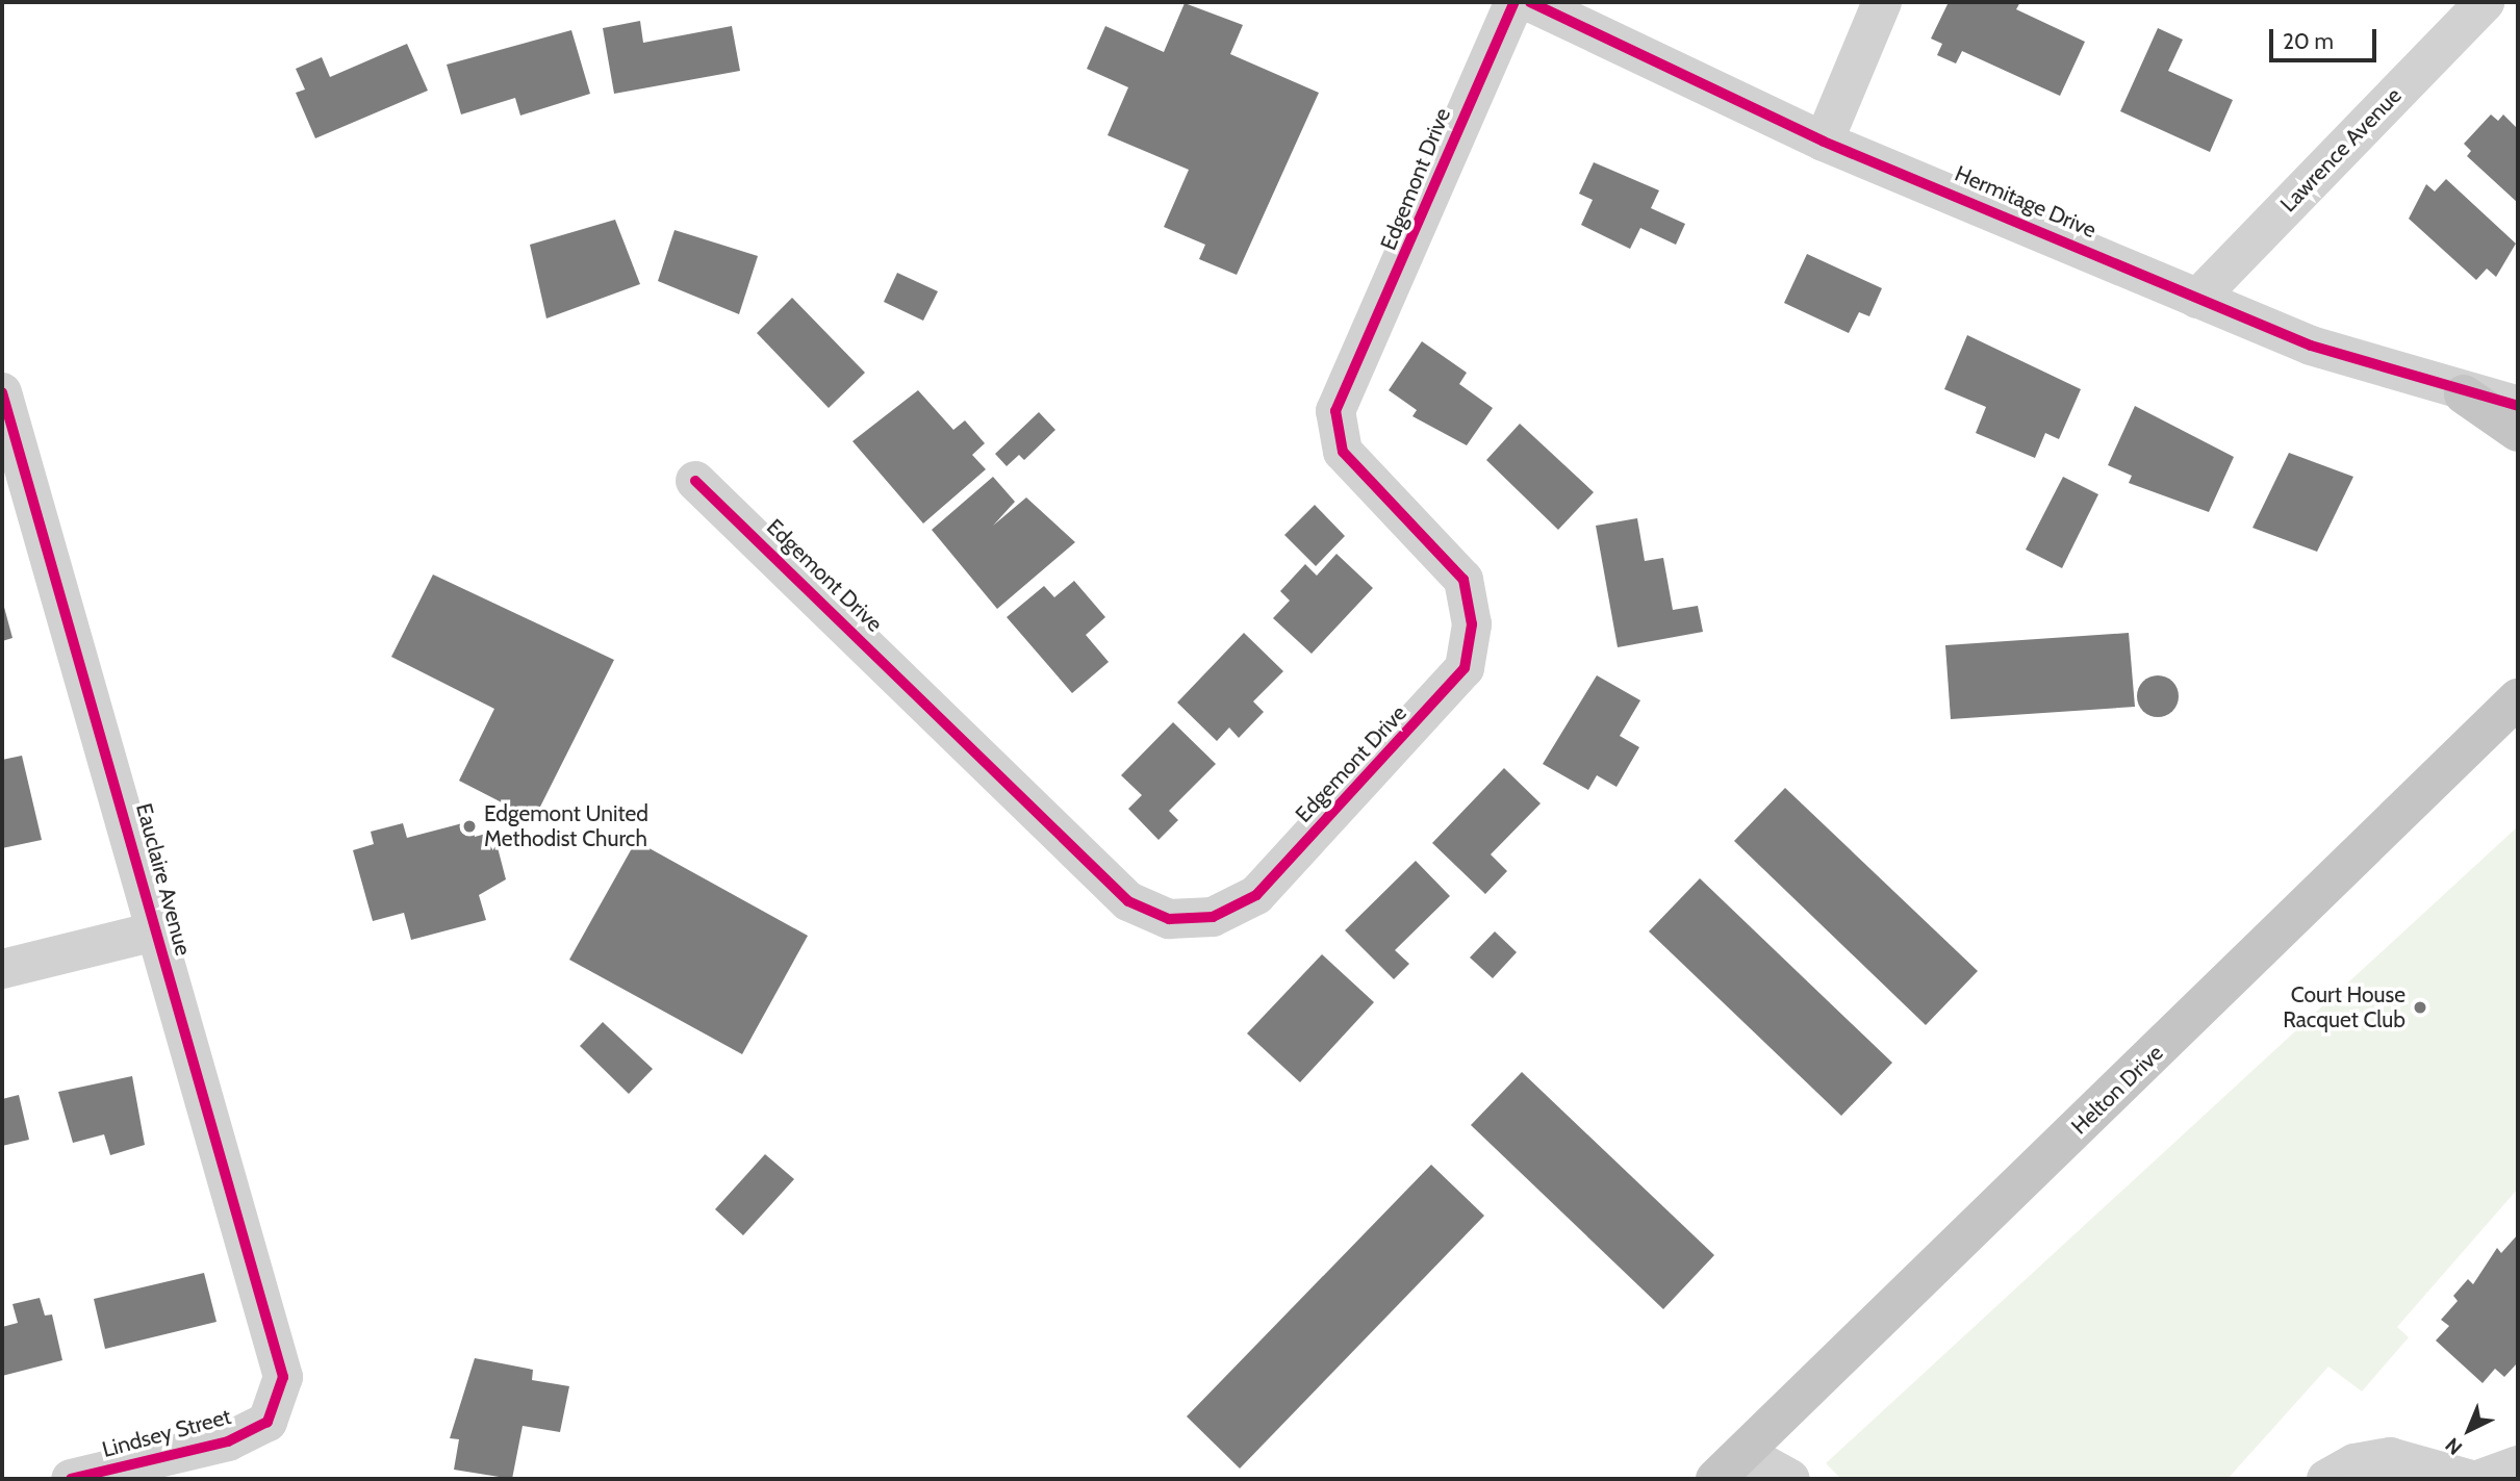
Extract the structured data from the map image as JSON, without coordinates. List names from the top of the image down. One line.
{"streets":{"main road":["Helton Drive"],"street":["Lawrence Avenue","Edgemont Drive","Hermitage Drive","Eauclaire Avenue","Lindsey Street"]},"crossings":[["Lawrence Avenue","Hermitage Drive"],["Eauclaire Avenue","Lindsey Street"]],"places":["Edgemont United Methodist Church","Court House Racquet Club"],"scale_bar":"20 m","north":"bottom left"}
